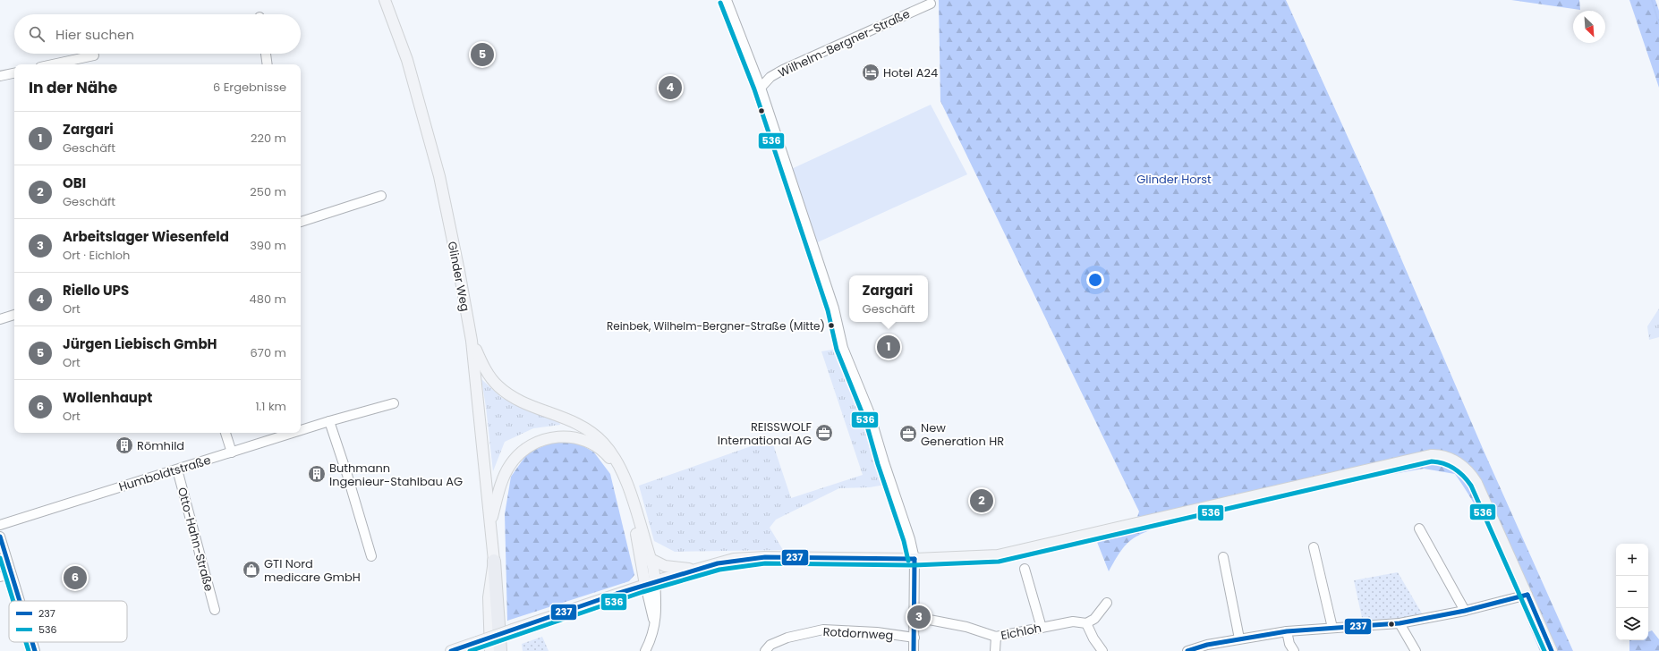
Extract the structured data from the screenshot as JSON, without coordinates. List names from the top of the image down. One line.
{"streets":{"main road":["Glinder Weg"],"street":["Wilhelm-Bergner-Straße","Humboldtstraße","Otto-Hahn-Straße","Eichloh","Rotdornweg"]},"crossings":[["Humboldtstraße","Otto-Hahn-Straße"]],"parks":["Glinder Horst"],"places":{"hotel":["Hotel A24"],"other":["Reinbek, Wilhelm-Bergner-Straße (Mitte)"],"office":["REISSWOLF International AG","New Generation HR"],"building":["Römhild","Buthmann Ingenieur-Stahlbau AG"],"shop":["GTI Nord medicare GmbH"]},"lines":["transit line 536","transit line 237"],"legend":["237","536"],"north":"bottom right","page":{"search":"Hier suchen","pins":["5","4","1","2","6","3"],"heading":["In der Nähe","6 Ergebnisse"],"list":[{"mark":"1","name":"Zargari","note":"Geschäft","value":"220 m"},{"mark":"2","name":"OBI","note":"Geschäft","value":"250 m"},{"mark":"3","name":"Arbeitslager Wiesenfeld","note":"Ort · Eichloh","value":"390 m"},{"mark":"4","name":"Riello UPS","note":"Ort","value":"480 m"},{"mark":"5","name":"Jürgen Liebisch GmbH","note":"Ort","value":"670 m"},{"mark":"6","name":"Wollenhaupt","note":"Ort","value":"1.1 km"}],"popup":["Zargari","Geschäft"],"map_buttons":["+","−"]}}
